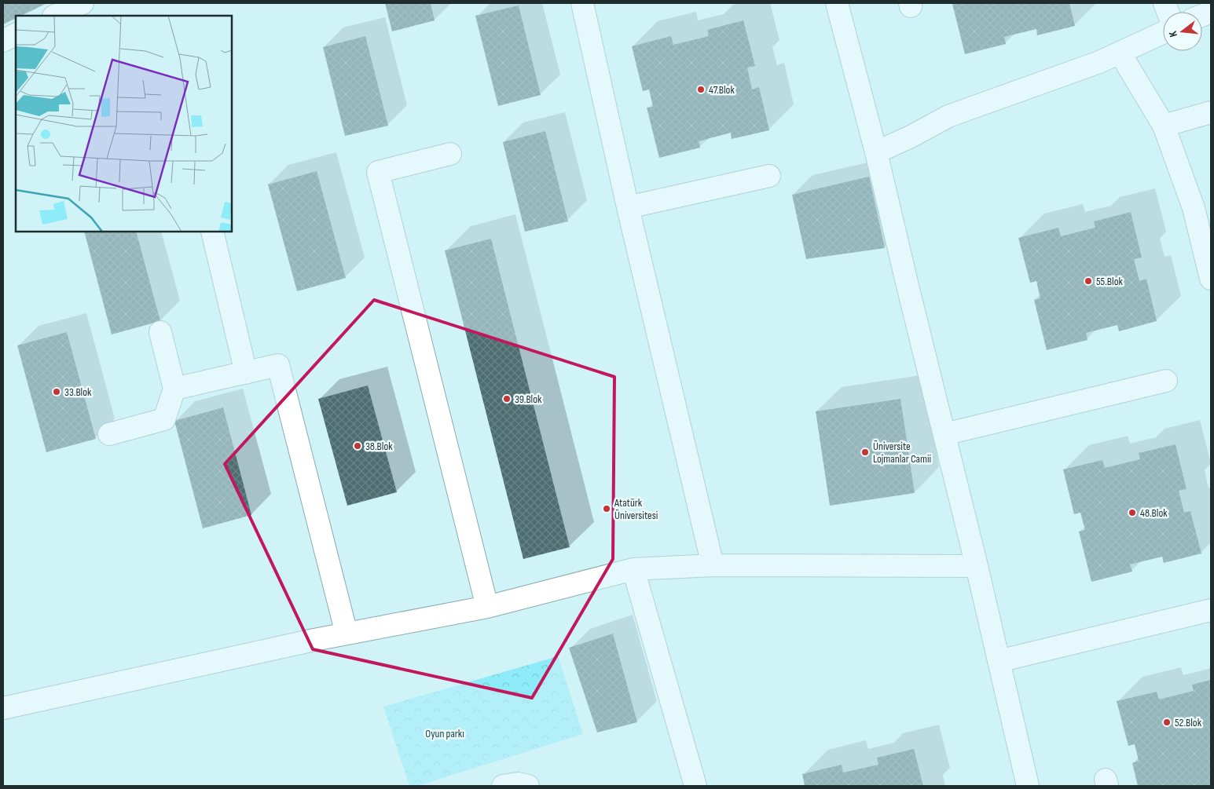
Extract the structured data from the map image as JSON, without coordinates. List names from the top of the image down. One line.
{"parks":["Oyun parkı"],"places":["47.Blok","55.Blok","33.Blok","39.Blok","38.Blok","Üniversite Lojmanlar Camii","Atatürk Üniversitesi","48.Blok","52.Blok"],"north":"left"}
